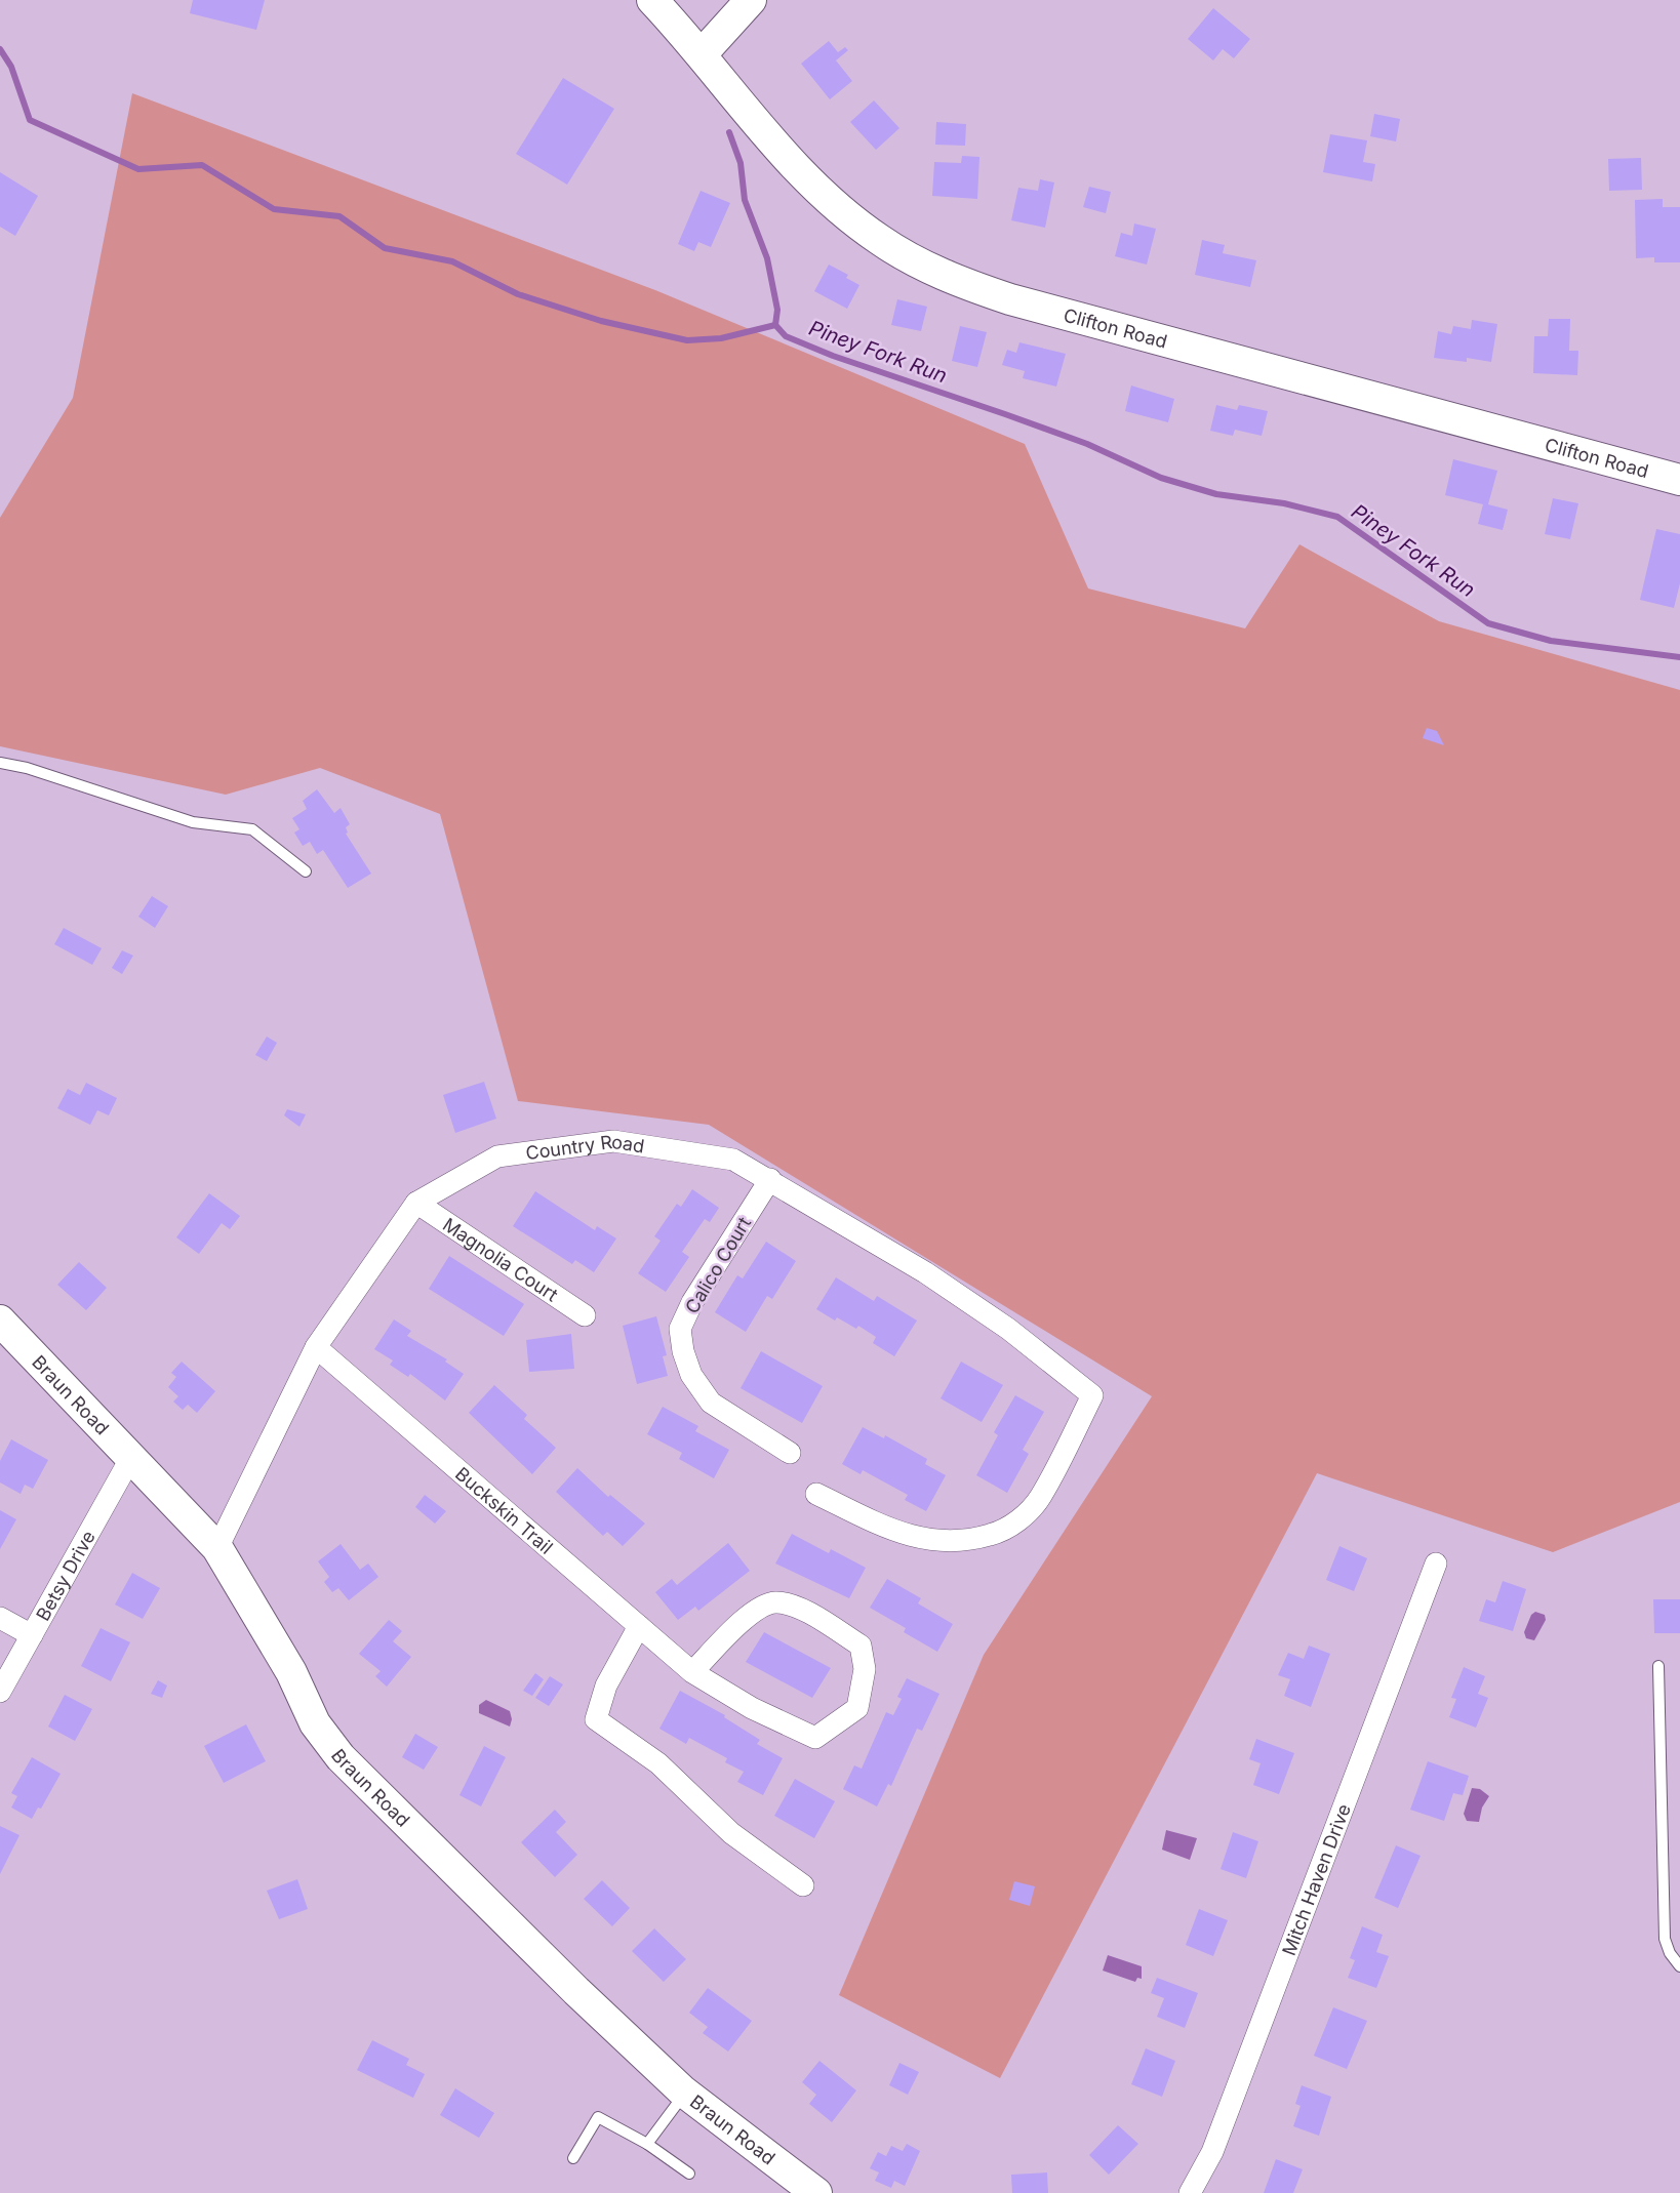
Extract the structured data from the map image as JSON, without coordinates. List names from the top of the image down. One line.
{"streets":{"street":["Clifton Road","Country Road","Magnolia Court","Calico Court","Braun Road","Buckskin Trail","Betsy Drive","Mitch Haven Drive"]},"crossings":[["Country Road","Magnolia Court"],["Country Road","Calico Court"],["Country Road","Braun Road"],["Country Road","Buckskin Trail"],["Braun Road","Betsy Drive"]],"water":["Piney Fork Run"]}
